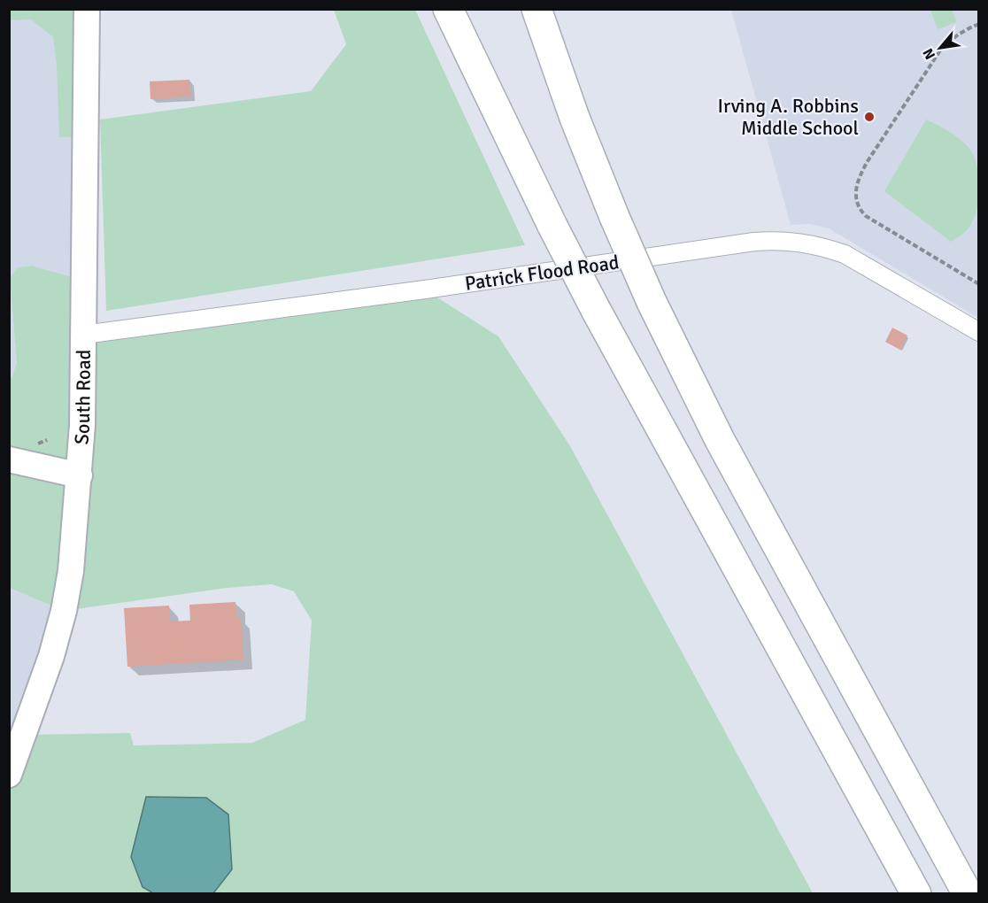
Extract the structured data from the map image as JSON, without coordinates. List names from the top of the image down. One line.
{"streets":{"main road":["South Road"],"street":["Patrick Flood Road"]},"crossings":[["Patrick Flood Road","South Road"]],"places":["Irving A. Robbins Middle School"],"north":"bottom left"}
